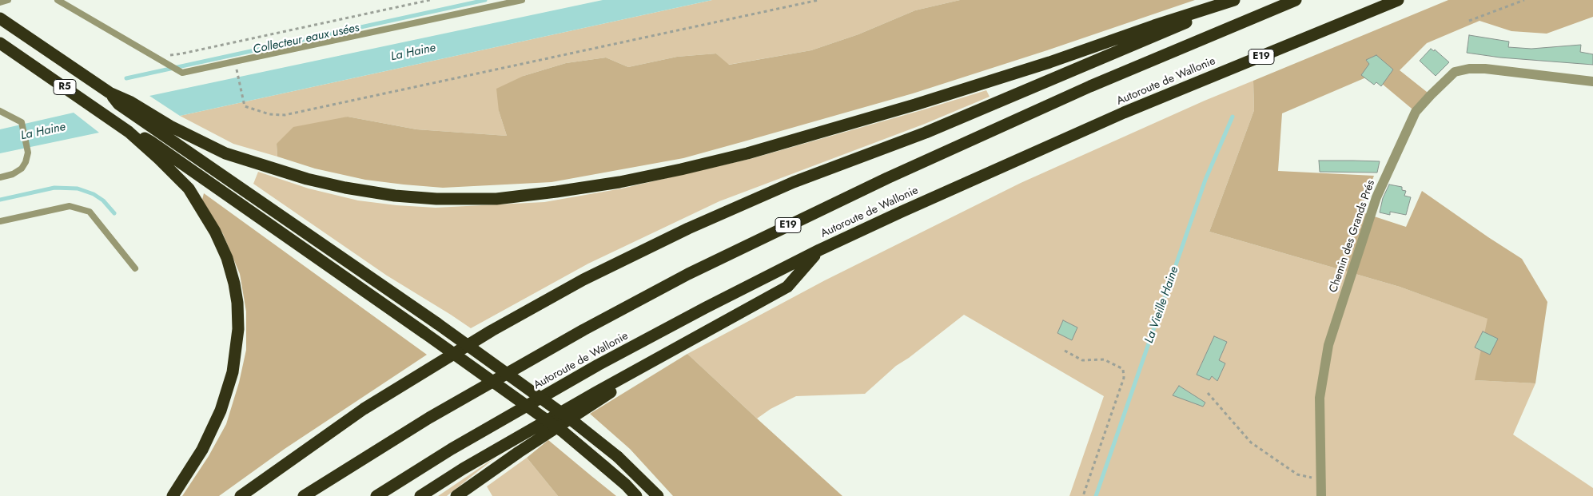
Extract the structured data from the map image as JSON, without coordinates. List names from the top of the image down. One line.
{"streets":{"highway":["E19","Autoroute de Wallonie","R5"],"street":["Chemin des Grands Prés"]},"water":["Collecteur eaux usées","La Haine","La Vieille Haine"]}
